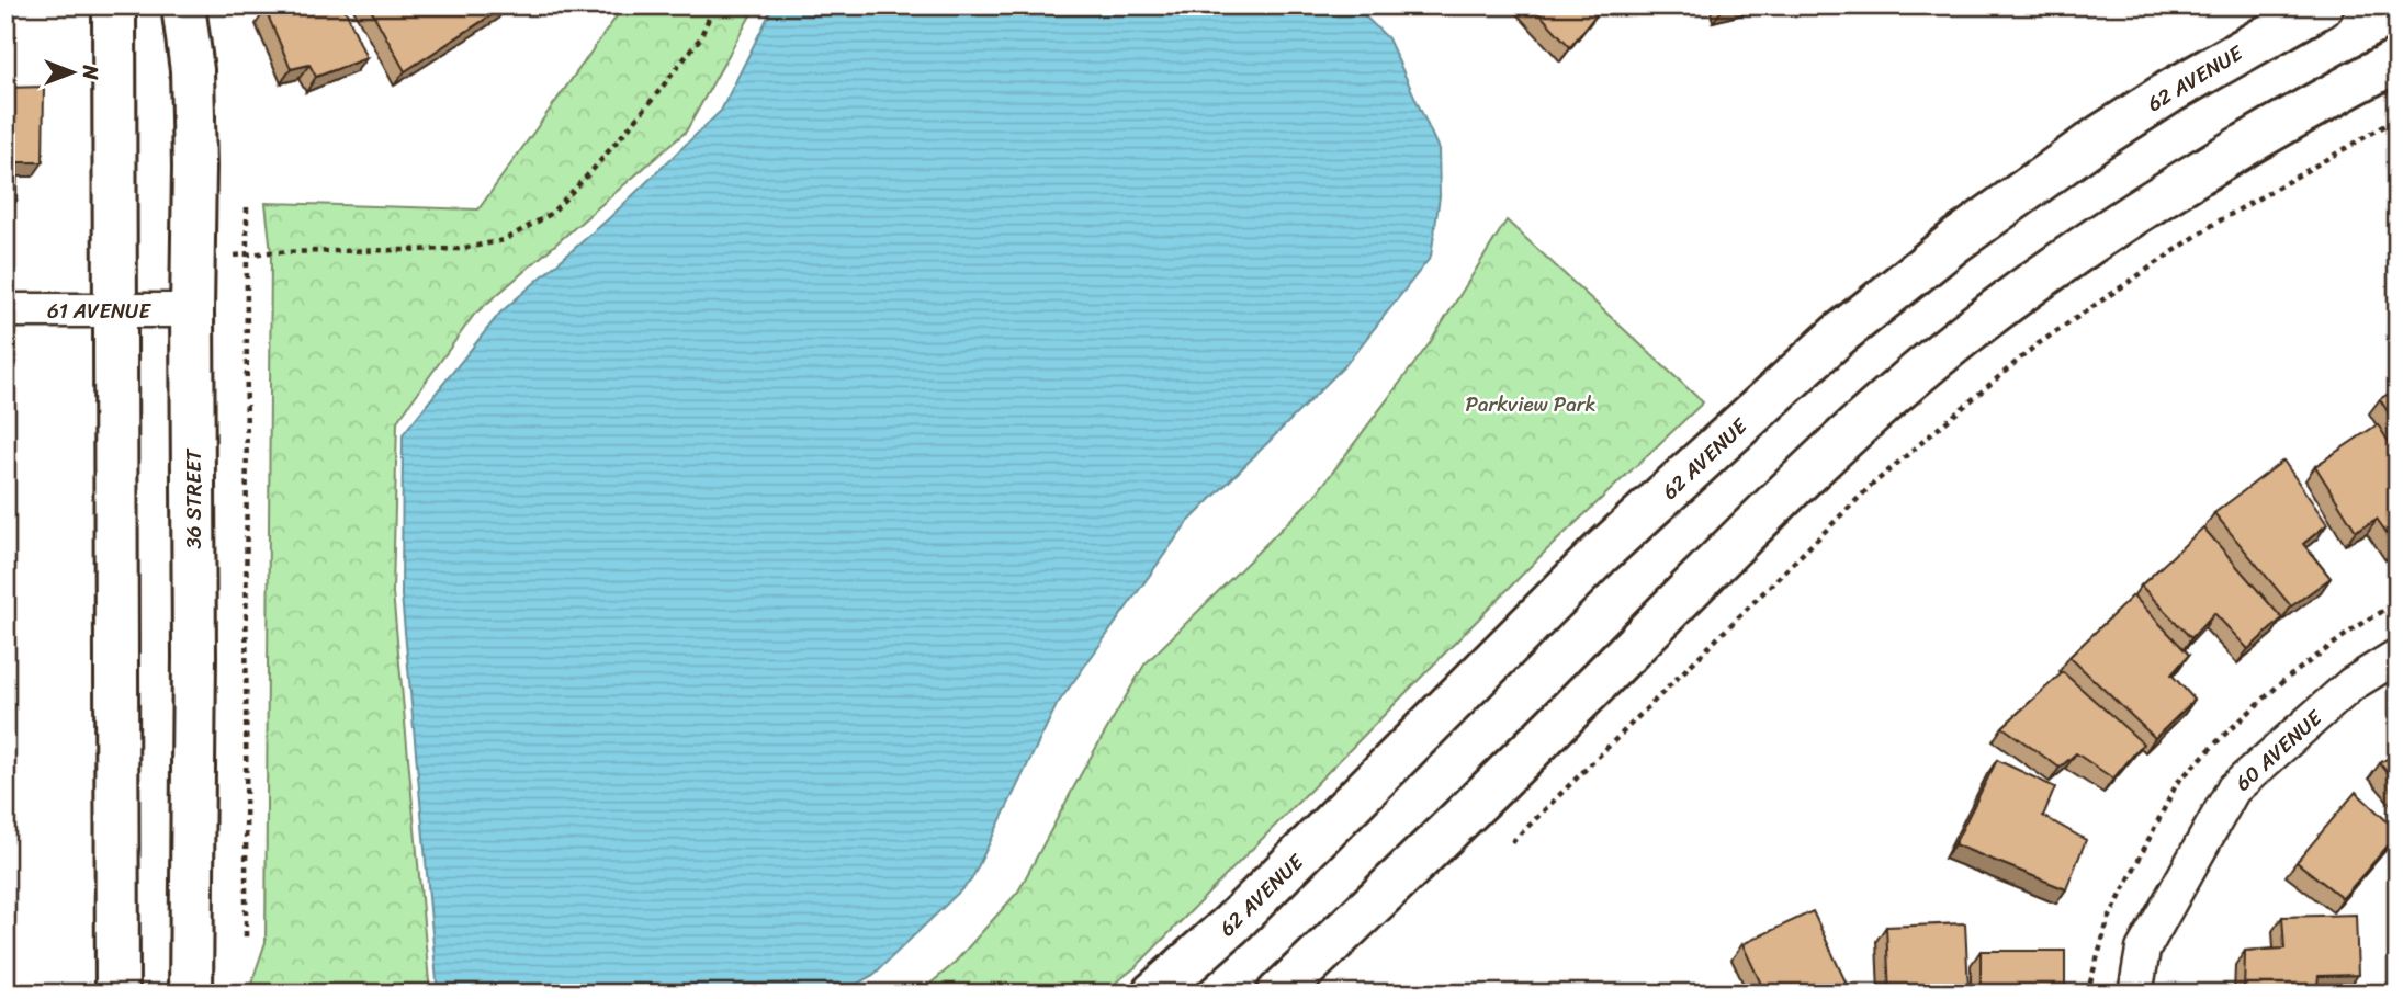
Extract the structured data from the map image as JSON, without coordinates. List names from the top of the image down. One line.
{"streets":{"main road":["62 AVENUE","36 STREET"],"street":["61 AVENUE","60 AVENUE"]},"crossings":[["61 AVENUE","36 STREET"]],"parks":["Parkview Park"],"north":"right"}
